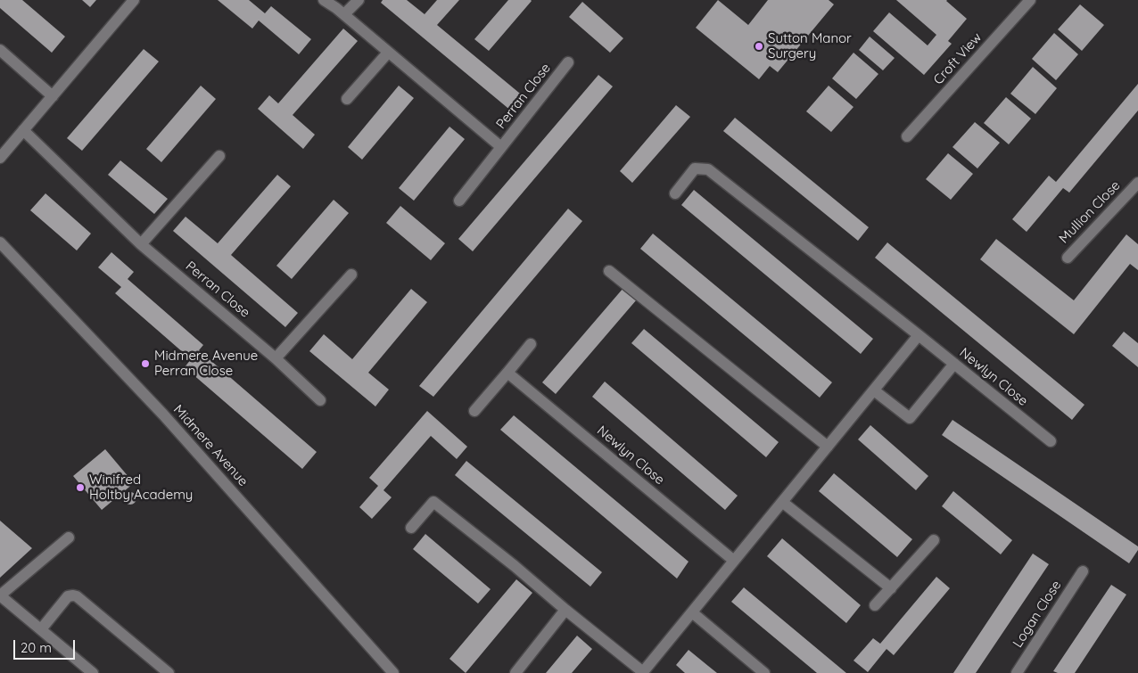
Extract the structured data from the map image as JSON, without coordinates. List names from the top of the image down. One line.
{"streets":{"street":["Croft View","Perran Close","Mullion Close","Newlyn Close","Midmere Avenue","Logan Close"]},"places":["Sutton Manor Surgery","Midmere Avenue Perran Close","Winifred Holtby Academy"],"scale_bar":"20 m"}
